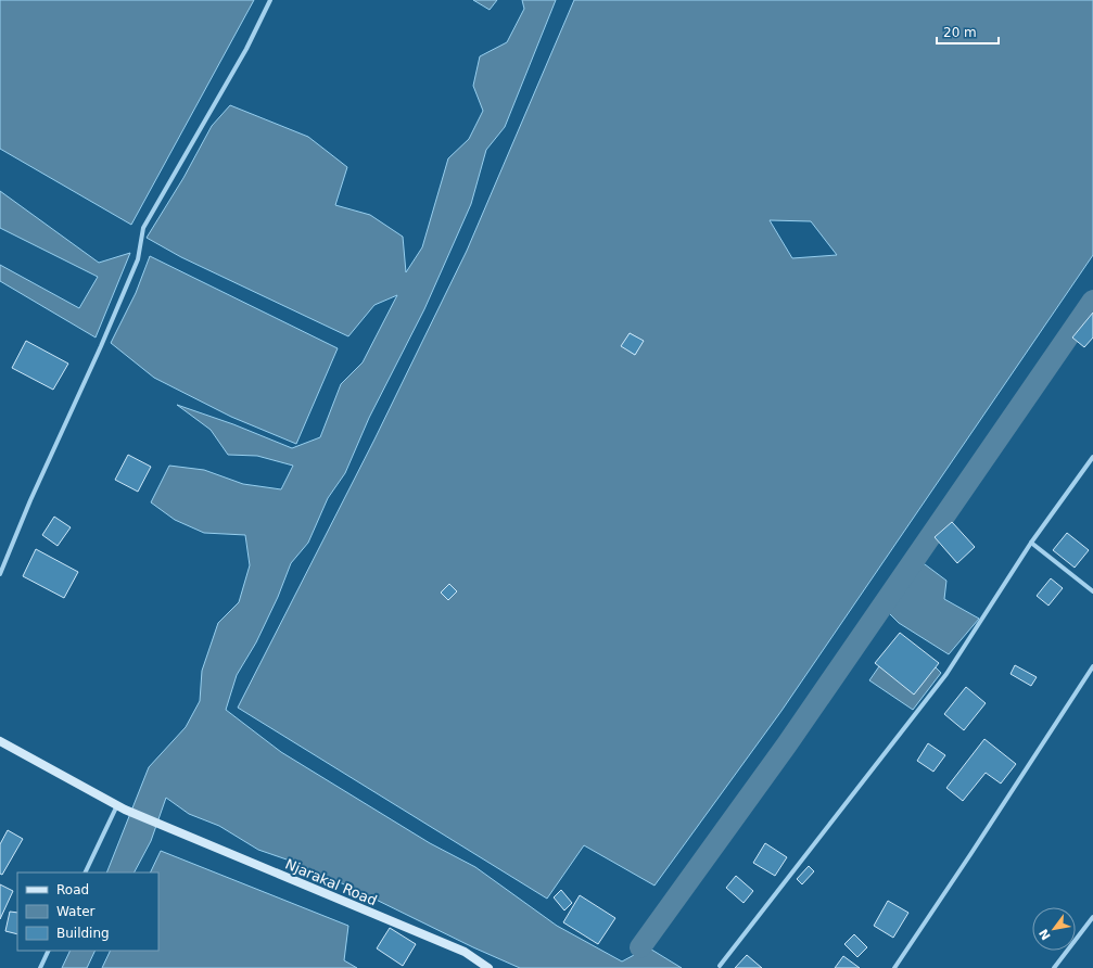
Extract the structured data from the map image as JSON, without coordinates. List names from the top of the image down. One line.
{"streets":{"main road":["Njarakal Road"]},"legend":["Road","Water","Building"],"scale_bar":"20 m","north":"bottom left"}
